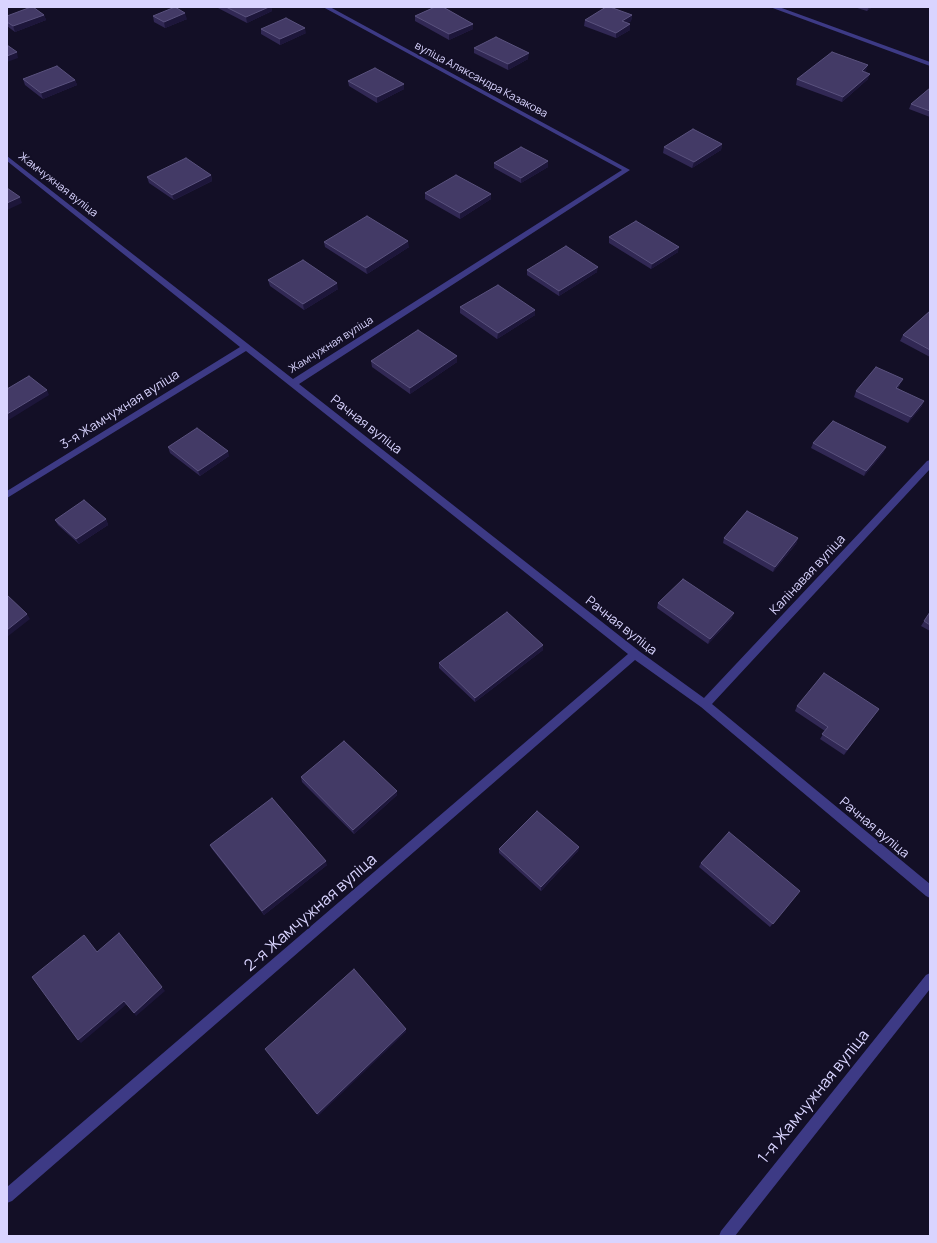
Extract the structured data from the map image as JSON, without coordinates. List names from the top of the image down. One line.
{"streets":{"street":["вуліца Аляксандра Казакова","Жамчужная вуліца","3-я Жамчужная вуліца","Рачная вуліца","Калінавая вуліца","2-я Жамчужная вуліца","1-я Жамчужная вуліца"]},"crossings":[["вуліца Аляксандра Казакова","Жамчужная вуліца"],["Жамчужная вуліца","3-я Жамчужная вуліца"],["Жамчужная вуліца","Рачная вуліца"],["Рачная вуліца","Калінавая вуліца"],["Рачная вуліца","2-я Жамчужная вуліца"]]}
